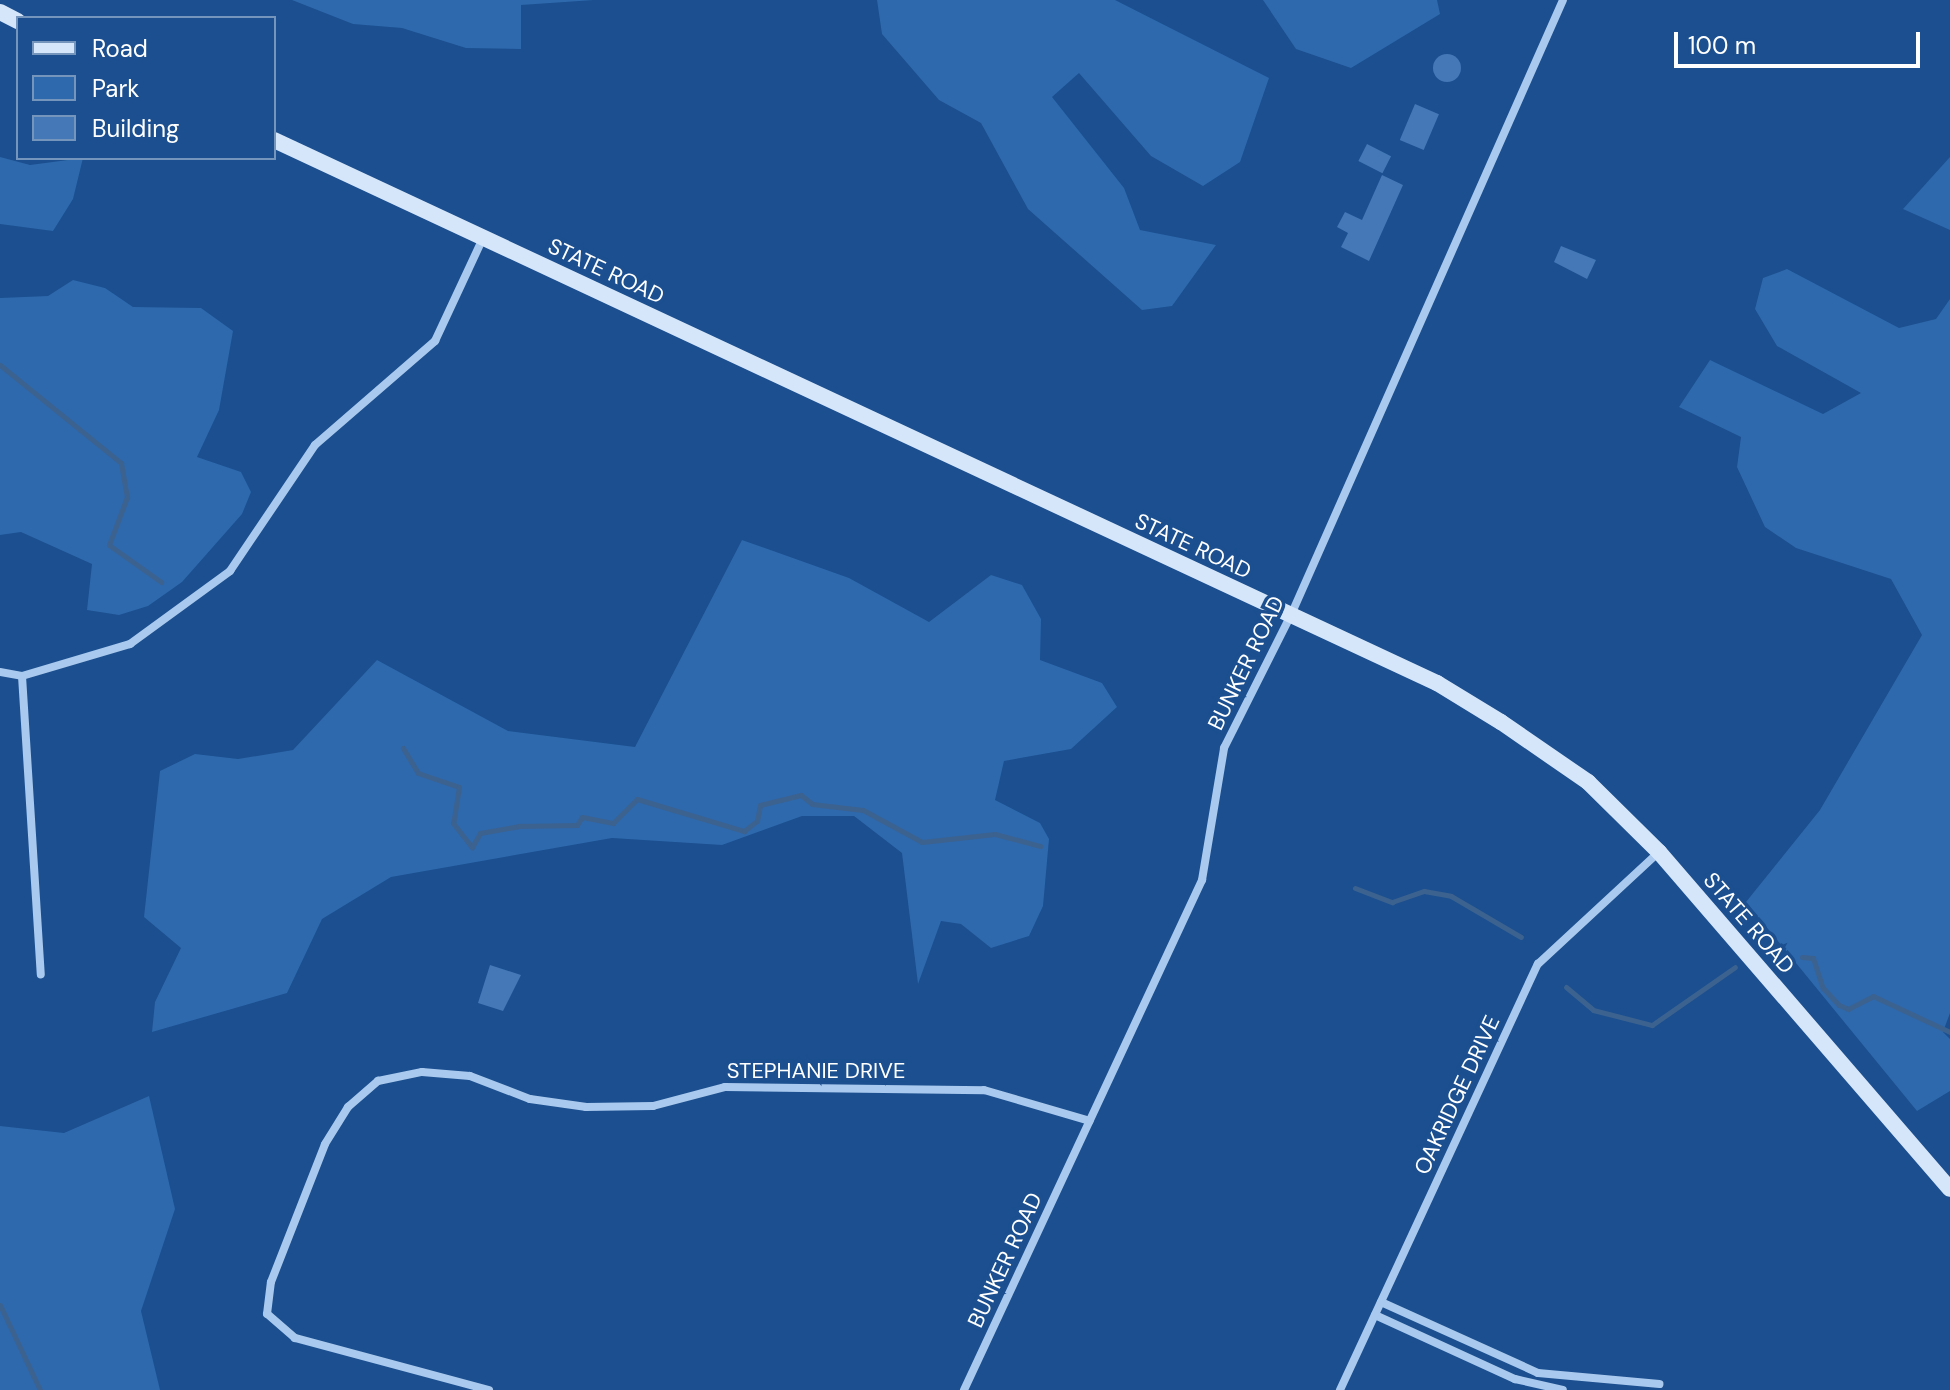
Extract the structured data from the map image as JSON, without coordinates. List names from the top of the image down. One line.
{"streets":{"main road":["STATE ROAD"],"street":["BUNKER ROAD","STEPHANIE DRIVE","OAKRIDGE DRIVE"]},"crossings":[["STATE ROAD","BUNKER ROAD"],["STATE ROAD","OAKRIDGE DRIVE"],["BUNKER ROAD","STEPHANIE DRIVE"]],"legend":["Road","Park","Building"],"scale_bar":"100 m"}
